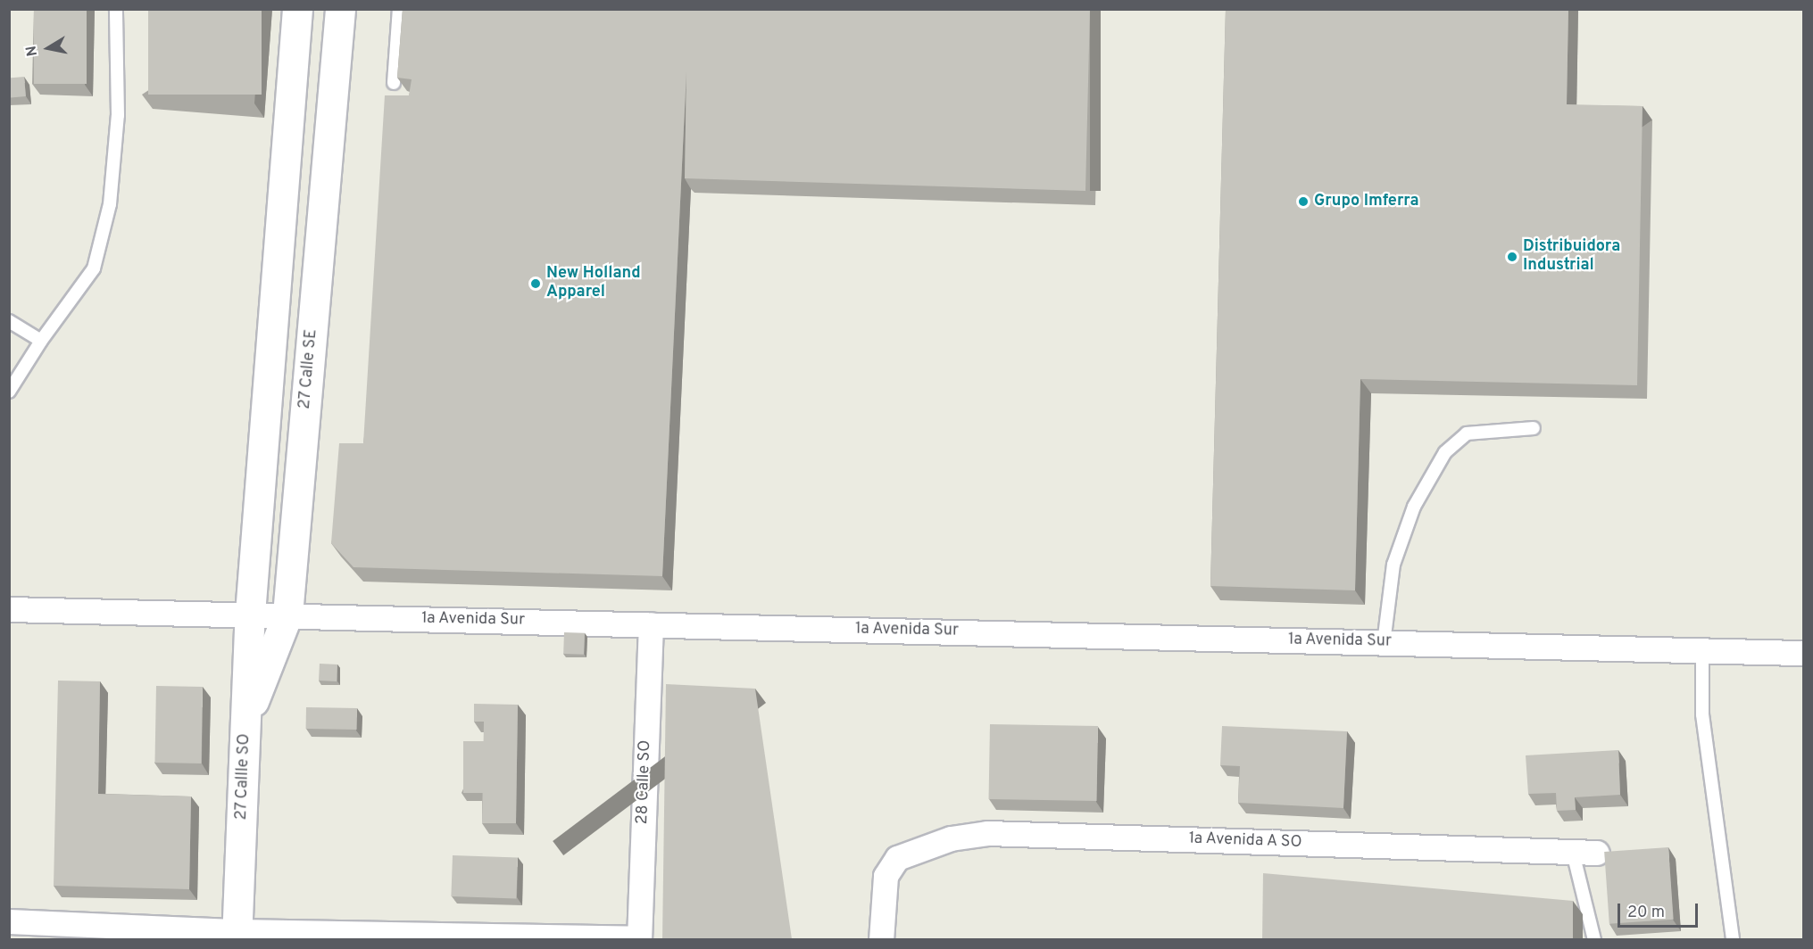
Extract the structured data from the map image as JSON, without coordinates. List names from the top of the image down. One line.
{"streets":{"main road":["27 Calle SE","27 Callle SO"],"street":["1a Avenida Sur","28 Calle SO","1a Avenida A SO"]},"crossings":[["27 Calle SE","1a Avenida Sur"],["27 Calle SE","27 Callle SO"],["1a Avenida Sur","27 Callle SO"],["1a Avenida Sur","28 Calle SO"]],"places":["Grupo Imferra","Distribuidora Industrial","New Holland Apparel"],"scale_bar":"20 m","north":"left"}
